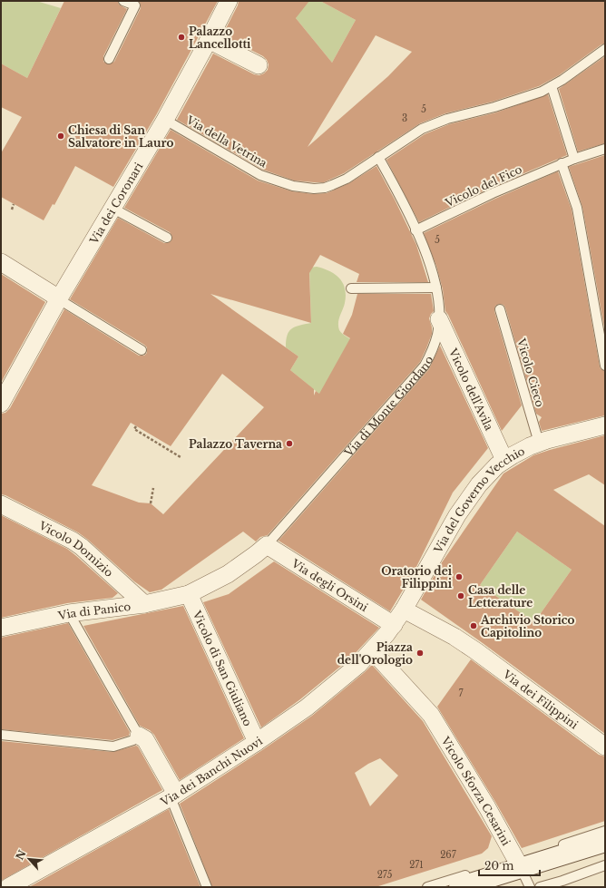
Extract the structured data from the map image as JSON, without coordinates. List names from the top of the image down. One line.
{"streets":{"street":["Via dei Coronari","Vicolo dell'Avila","Via di Monte Giordano","Via del Governo Vecchio","Vicolo Domizio","Via degli Orsini","Via di Panico","Vicolo di San Giuliano","Via dei Filippini","Via dei Banchi Nuovi","Vicolo Sforza Cesarini"],"lane":["Via della Vetrina","Vicolo del Fico","Vicolo Cieco"]},"crossings":[["Via della Vetrina","Via dei Coronari"],["Via della Vetrina","Via di Monte Giordano"],["Vicolo del Fico","Via di Monte Giordano"],["Vicolo Cieco","Via del Governo Vecchio"],["Vicolo dell'Avila","Via di Monte Giordano"],["Vicolo dell'Avila","Via del Governo Vecchio"],["Via di Monte Giordano","Via degli Orsini"],["Via di Monte Giordano","Via di Panico"],["Via di Monte Giordano","Vicolo di San Giuliano"],["Via del Governo Vecchio","Via degli Orsini"],["Via del Governo Vecchio","Via dei Filippini"],["Via del Governo Vecchio","Via dei Banchi Nuovi"],["Vicolo Domizio","Via di Panico"],["Via degli Orsini","Via dei Banchi Nuovi"],["Via di Panico","Vicolo di San Giuliano"],["Vicolo di San Giuliano","Via dei Banchi Nuovi"],["Via dei Banchi Nuovi","Vicolo Sforza Cesarini"]],"places":["Palazzo Lancellotti","Chiesa di San Salvatore in Lauro","Palazzo Taverna","Oratorio dei Filippini","Casa delle Letterature","Archivio Storico Capitolino","Piazza dell'Orologio"],"house_numbers":["5","3","5","7","267","271","275"],"scale_bar":"20 m","north":"top left"}
